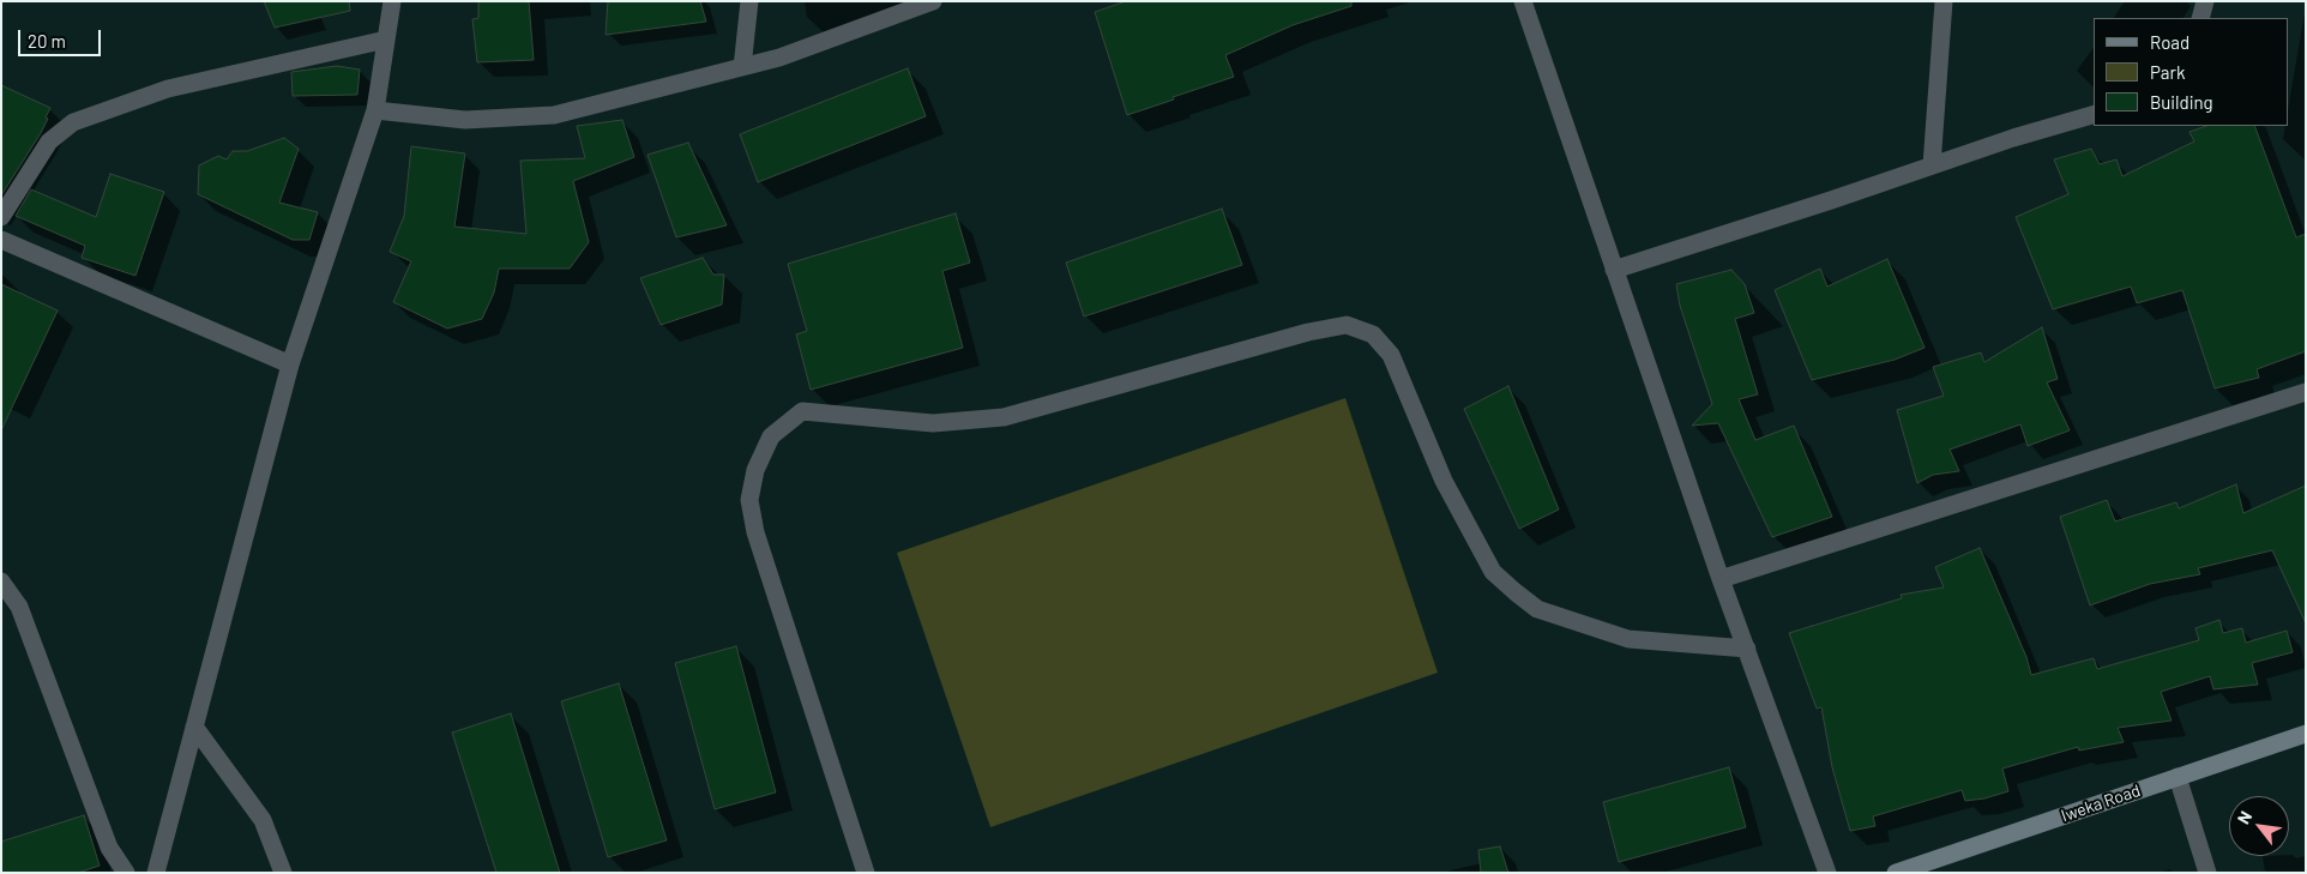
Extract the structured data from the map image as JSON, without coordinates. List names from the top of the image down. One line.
{"streets":{"main road":["Iweka Road"]},"legend":["Road","Park","Building"],"scale_bar":"20 m","north":"top left"}
